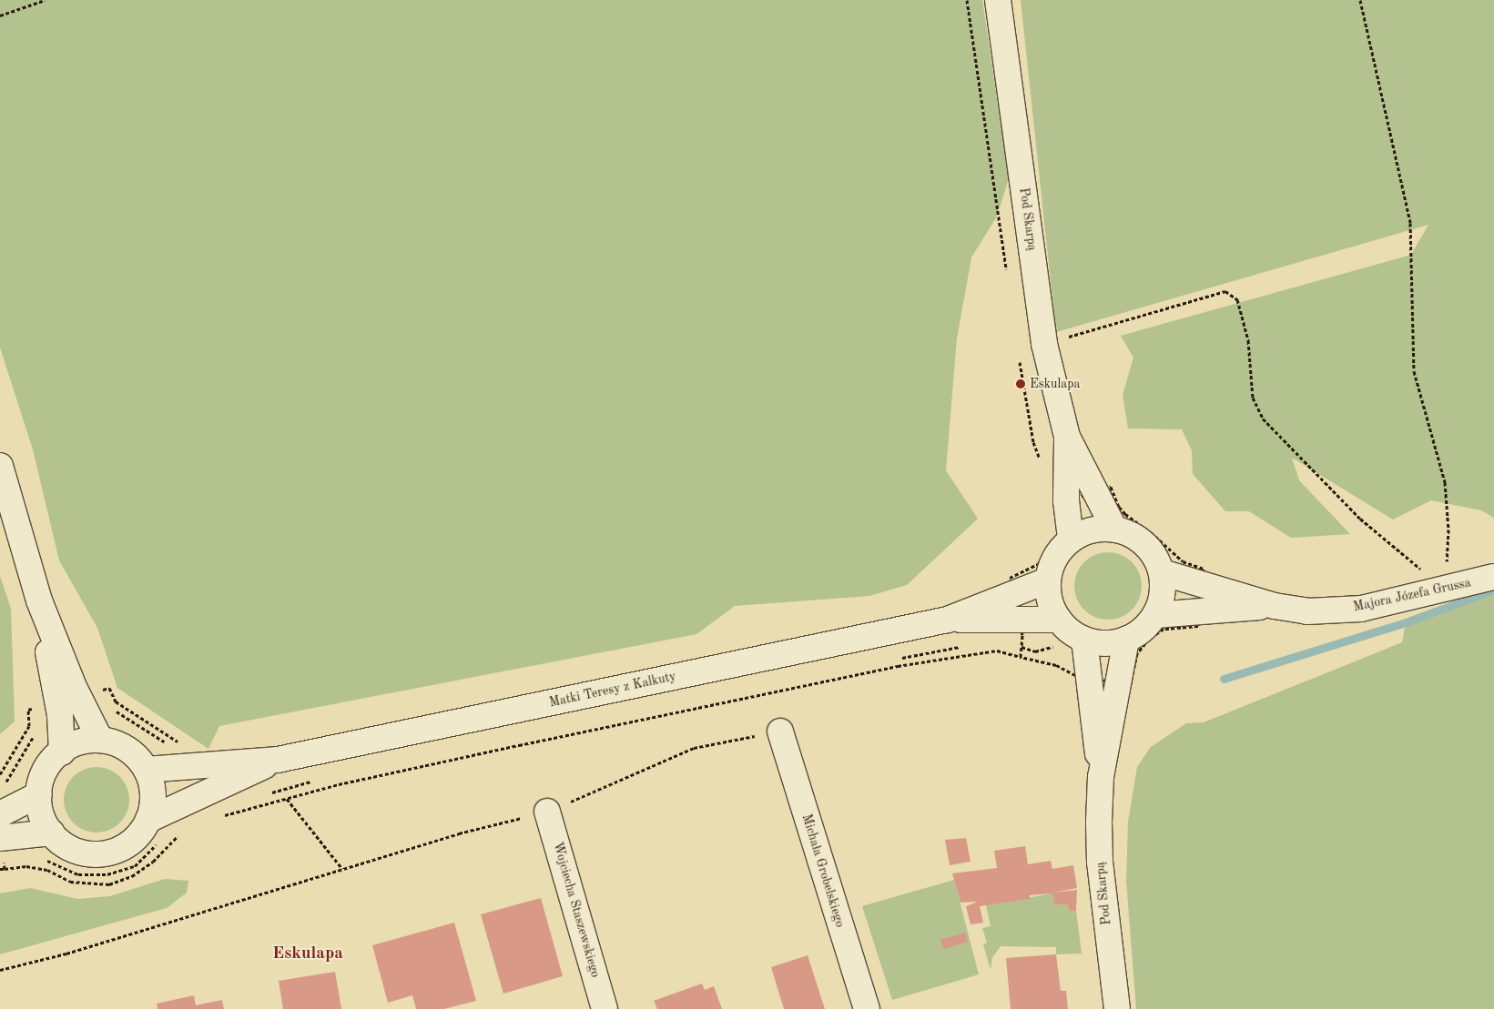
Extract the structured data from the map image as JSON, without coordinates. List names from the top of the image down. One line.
{"streets":{"street":["Pod Skarpą","Majora Józefa Grussa","Matki Teresy z Kalkuty","Michała Grobelskiego","Wojciecha Staszewskiego"]},"crossings":[["Pod Skarpą","Majora Józefa Grussa"],["Pod Skarpą","Matki Teresy z Kalkuty"],["Majora Józefa Grussa","Matki Teresy z Kalkuty"]],"districts":["Eskulapa"],"places":["Eskulapa"]}
